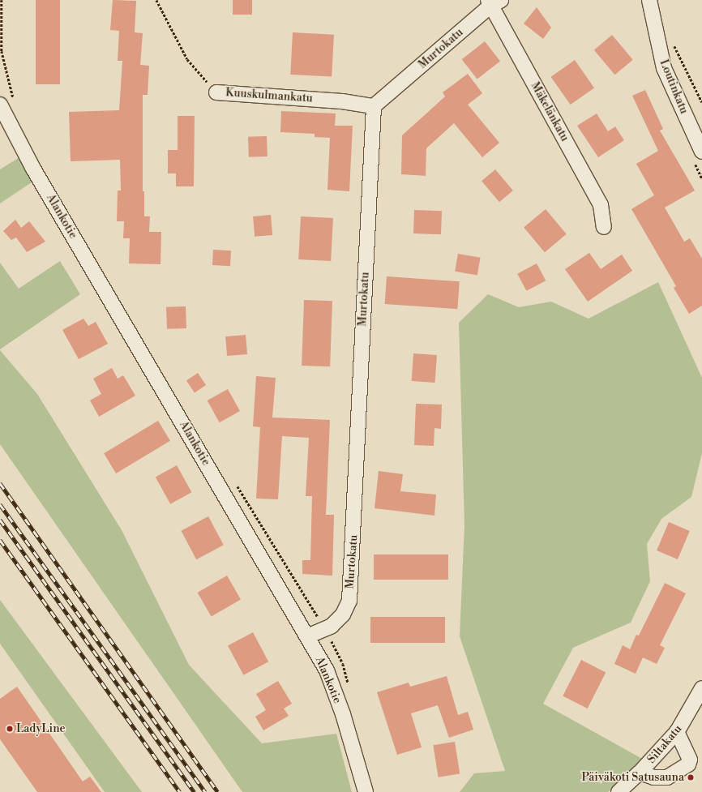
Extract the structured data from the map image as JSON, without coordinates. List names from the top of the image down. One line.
{"streets":{"street":["Murtokatu","Loutinkatu","Kuuskulmankatu","Mäkelänkatu","Alankotie","Siltakatu"]},"crossings":[["Murtokatu","Kuuskulmankatu"],["Murtokatu","Mäkelänkatu"],["Murtokatu","Alankotie"]],"places":["LadyLine","Päiväkoti Satusauna"]}
